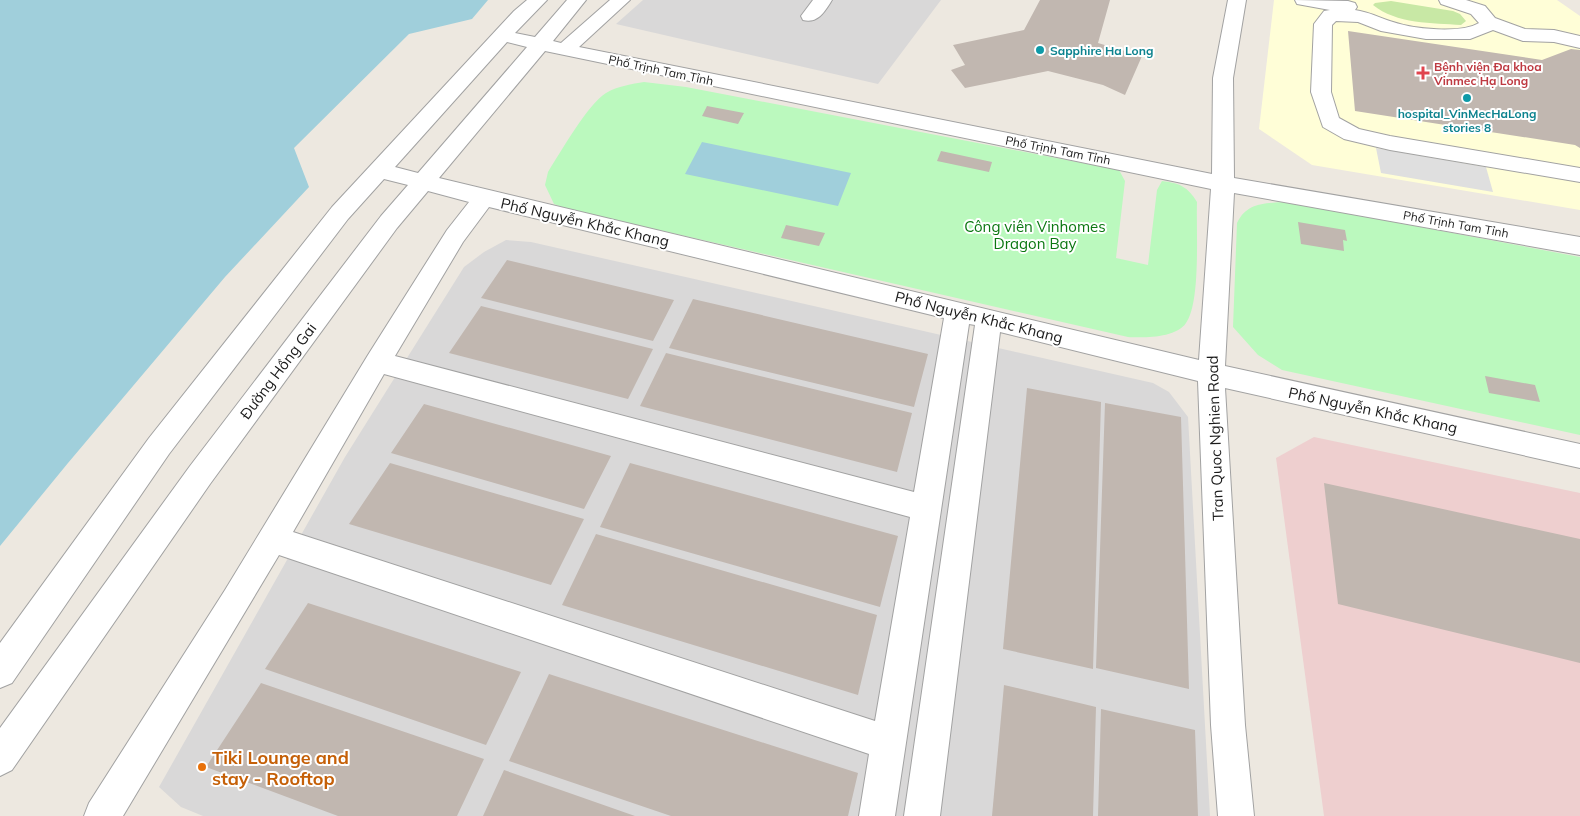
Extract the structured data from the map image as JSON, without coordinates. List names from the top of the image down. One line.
{"streets":{"street":["Phố Trịnh Tam Tỉnh","Phố Nguyễn Khắc Khang","Đường Hồng Gai","Tran Quoc Nghien Road"]},"crossings":[["Phố Trịnh Tam Tỉnh","Đường Hồng Gai"],["Phố Trịnh Tam Tỉnh","Tran Quoc Nghien Road"],["Phố Nguyễn Khắc Khang","Đường Hồng Gai"],["Phố Nguyễn Khắc Khang","Tran Quoc Nghien Road"]],"parks":["Công viên Vinhomes Dragon Bay"],"places":{"other":["Sapphire Ha Long","hospital_VinMecHaLong stories 8","Tiki Lounge and stay - Rooftop"],"health":["Bệnh viện Đa khoa Vinmec Hạ Long"]}}
